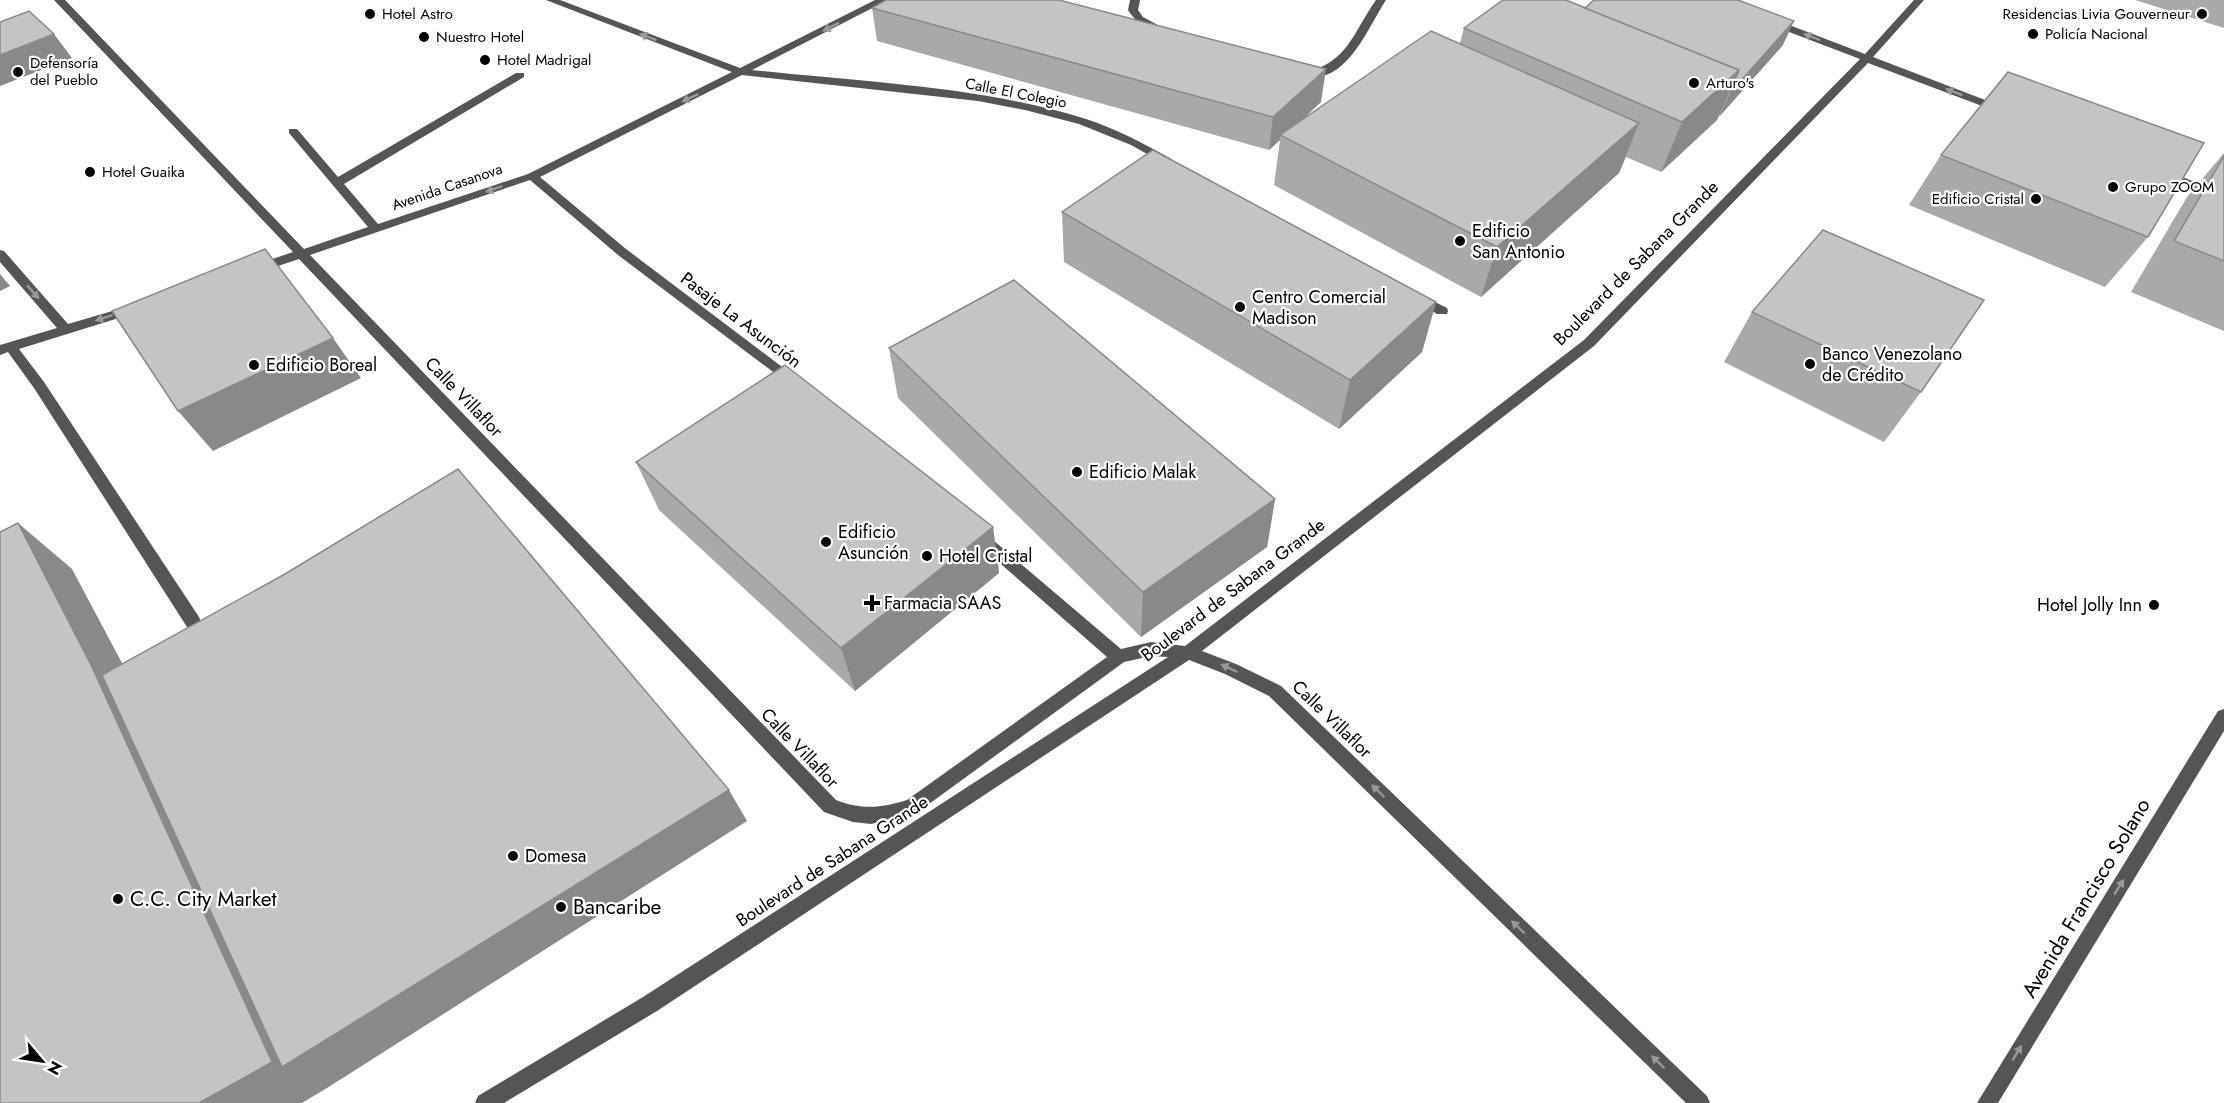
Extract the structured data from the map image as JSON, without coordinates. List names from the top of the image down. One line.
{"streets":{"street":["Calle El Colegio","Avenida Casanova","Boulevard de Sabana Grande","Pasaje La Asunción","Calle Villaflor","Avenida Francisco Solano"]},"crossings":[["Calle El Colegio","Avenida Casanova"],["Avenida Casanova","Pasaje La Asunción"],["Avenida Casanova","Calle Villaflor"],["Boulevard de Sabana Grande","Calle Villaflor"]],"one_way":["Avenida Francisco Solano"],"places":{"other":["Hotel Astro","Residencias Livia Gouverneur","Policía Nacional","Nuestro Hotel","Hotel Madrigal","Defensoría del Pueblo","Arturo's","Hotel Guaika","Grupo ZOOM","Edificio Cristal","Edificio San Antonio","Centro Comercial Madison","Banco Venezolano de Crédito","Edificio Boreal","Edificio Malak","Edificio Asunción","Hotel Cristal","Hotel Jolly Inn","Domesa","C.C. City Market","Bancaribe"],"health":["Farmacia SAAS"]},"north":"bottom right"}
